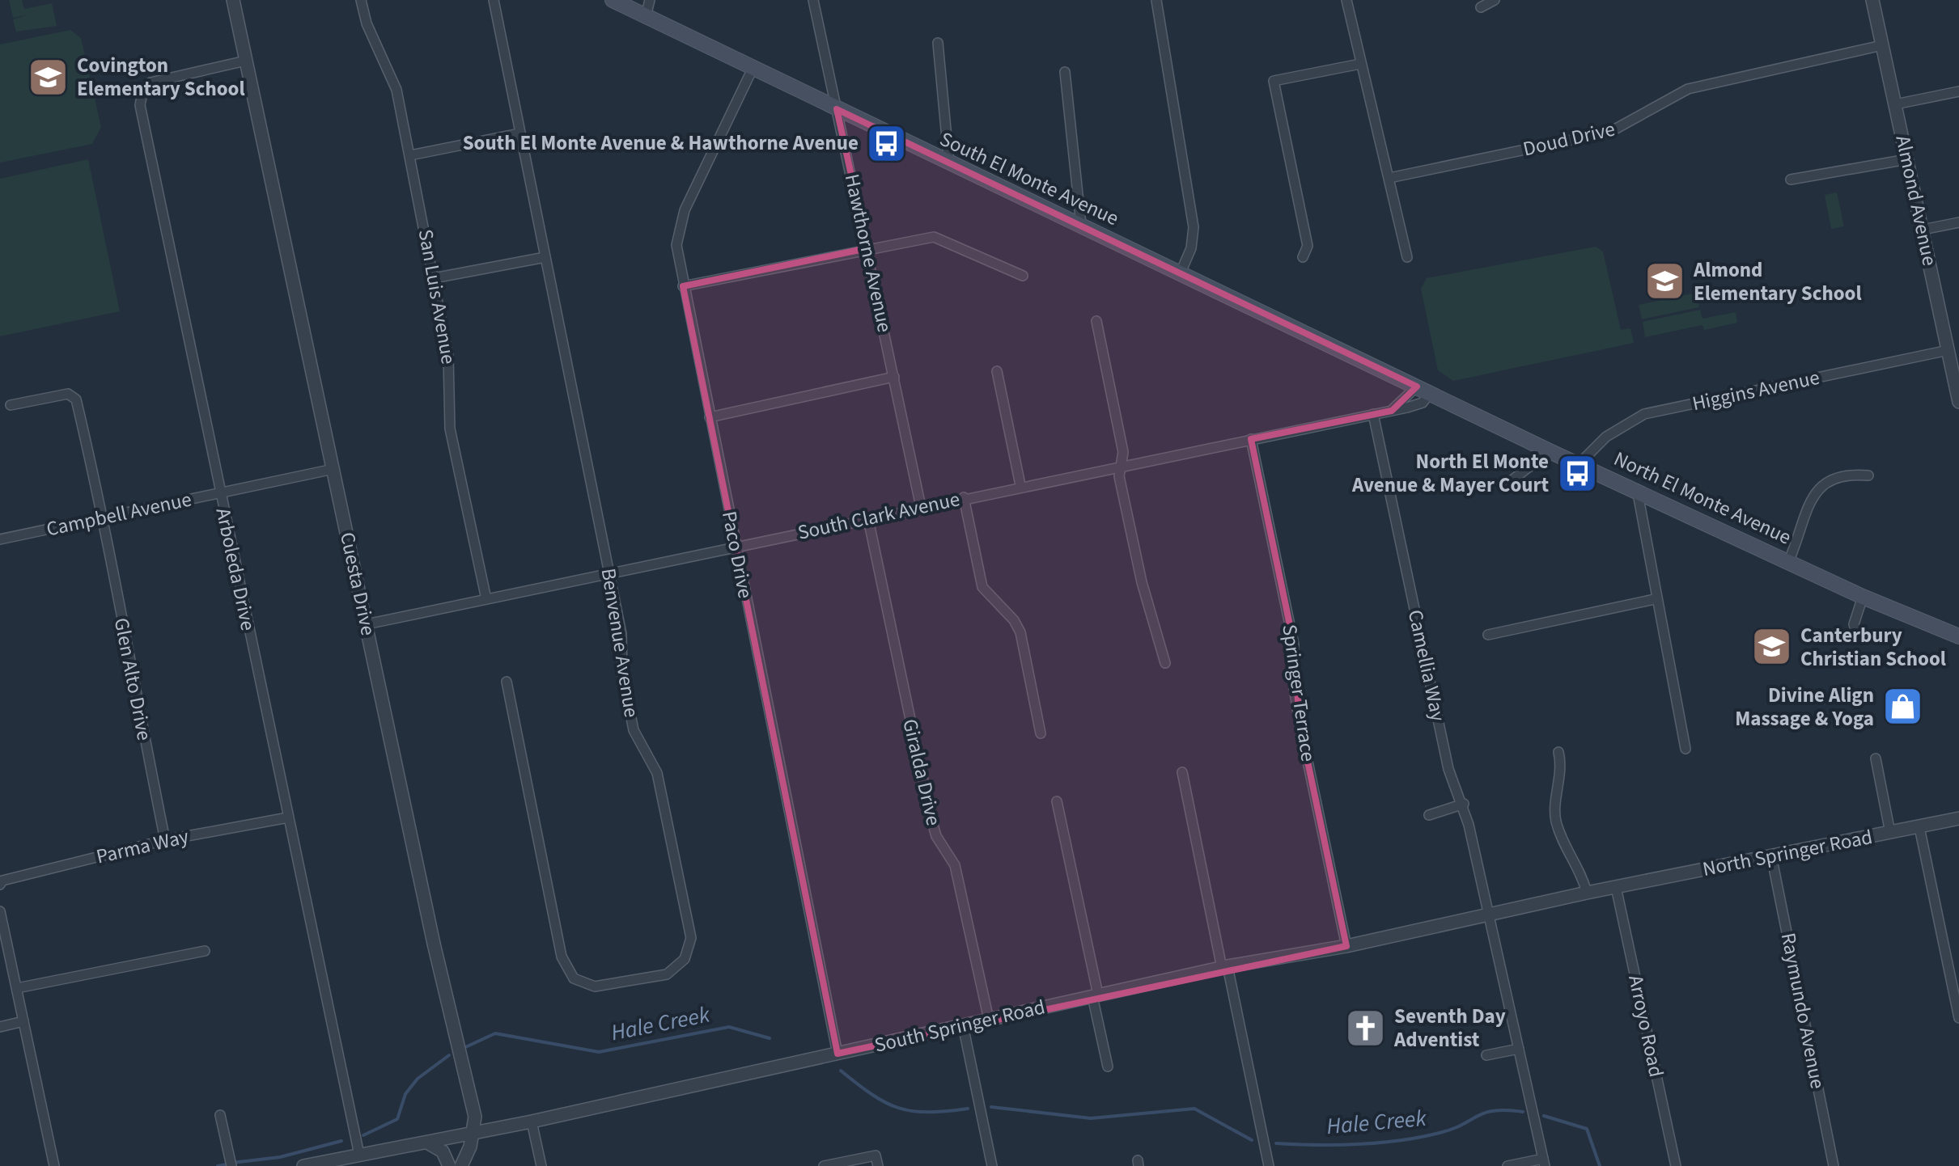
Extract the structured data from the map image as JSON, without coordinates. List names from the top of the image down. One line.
{"streets":{"main road":["South El Monte Avenue","North El Monte Avenue"],"street":["Doud Drive","Almond Avenue","Hawthorne Avenue","San Luis Avenue","Higgins Avenue","Campbell Avenue","South Clark Avenue","Paco Drive","Arboleda Drive","Cuesta Drive","Benvenue Avenue","Camellia Way","Glen Alto Drive","Springer Terrace","Giralda Drive","Parma Way","North Springer Road","Raymundo Avenue","South Springer Road","Arroyo Road"]},"crossings":[["Doud Drive","Almond Avenue"],["South El Monte Avenue","Hawthorne Avenue"],["South El Monte Avenue","North El Monte Avenue"],["South El Monte Avenue","South Clark Avenue"],["South El Monte Avenue","Paco Drive"],["Almond Avenue","Higgins Avenue"],["Hawthorne Avenue","South Clark Avenue"],["San Luis Avenue","South Clark Avenue"],["Higgins Avenue","North El Monte Avenue"],["North El Monte Avenue","South Clark Avenue"],["Campbell Avenue","Arboleda Drive"],["Campbell Avenue","Cuesta Drive"],["Campbell Avenue","Glen Alto Drive"],["South Clark Avenue","Paco Drive"],["South Clark Avenue","Cuesta Drive"],["South Clark Avenue","Benvenue Avenue"],["South Clark Avenue","Camellia Way"],["South Clark Avenue","Springer Terrace"],["South Clark Avenue","Giralda Drive"],["Paco Drive","South Springer Road"],["Arboleda Drive","Cuesta Drive"],["Arboleda Drive","Parma Way"],["Arboleda Drive","South Springer Road"],["Cuesta Drive","South Springer Road"],["Camellia Way","South Springer Road"],["Glen Alto Drive","Parma Way"],["Springer Terrace","South Springer Road"],["Giralda Drive","South Springer Road"],["North Springer Road","Raymundo Avenue"],["North Springer Road","South Springer Road"],["North Springer Road","Arroyo Road"],["South Springer Road","Arroyo Road"]],"water":["Hale Creek"],"places":{"school or university":["Covington Elementary School","Almond Elementary School","Canterbury Christian School"],"bus stop":["South El Monte Avenue & Hawthorne Avenue","North El Monte Avenue & Mayer Court"],"shop":["Divine Align Massage & Yoga"],"church":["Seventh Day Adventist"]}}
